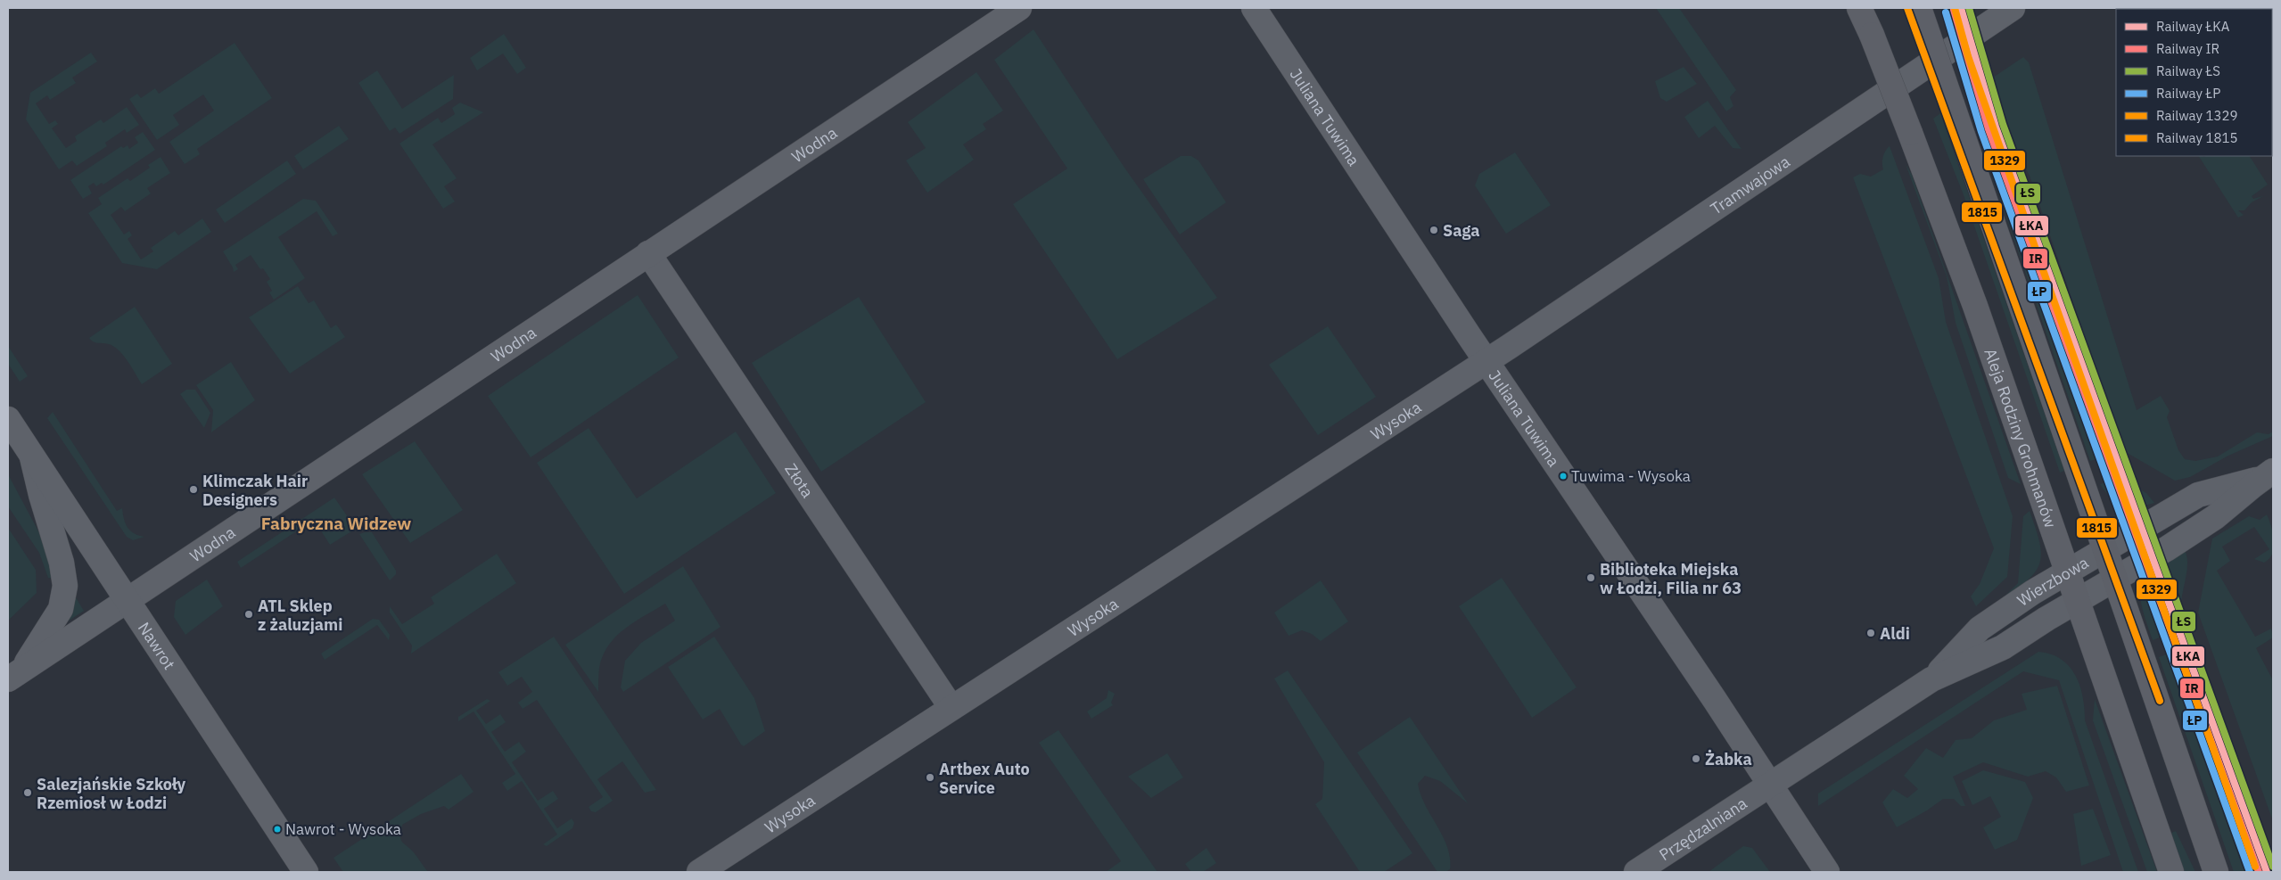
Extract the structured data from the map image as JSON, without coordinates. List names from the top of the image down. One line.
{"streets":{"main road":["Aleja Rodziny Grohmanów"],"street":["Juliana Tuwima","Wodna","Tramwajowa","Wysoka","Złota","Wierzbowa","Nawrot","Przędzalniana"]},"crossings":[["Juliana Tuwima","Tramwajowa"],["Juliana Tuwima","Wysoka"],["Juliana Tuwima","Wierzbowa"],["Juliana Tuwima","Przędzalniana"],["Wodna","Złota"],["Wodna","Nawrot"],["Tramwajowa","Wysoka"],["Wysoka","Złota"],["Aleja Rodziny Grohmanów","Wierzbowa"],["Wierzbowa","Przędzalniana"]],"districts":["Fabryczna Widzew"],"places":["Saga","Tuwima - Wysoka","Klimczak Hair Designers","Biblioteka Miejska w Łodzi, Filia nr 63","ATL Sklep z żaluzjami","Aldi","Żabka","Artbex Auto Service","Salezjańskie Szkoły Rzemiosł w Łodzi","Nawrot - Wysoka"],"lines":["rail line ŁKA","rail line ŁS","rail line 1329","rail line 1815","rail line IR","rail line ŁP"],"legend":["Railway ŁKA","Railway IR","Railway ŁS","Railway ŁP","Railway 1329","Railway 1815"]}
